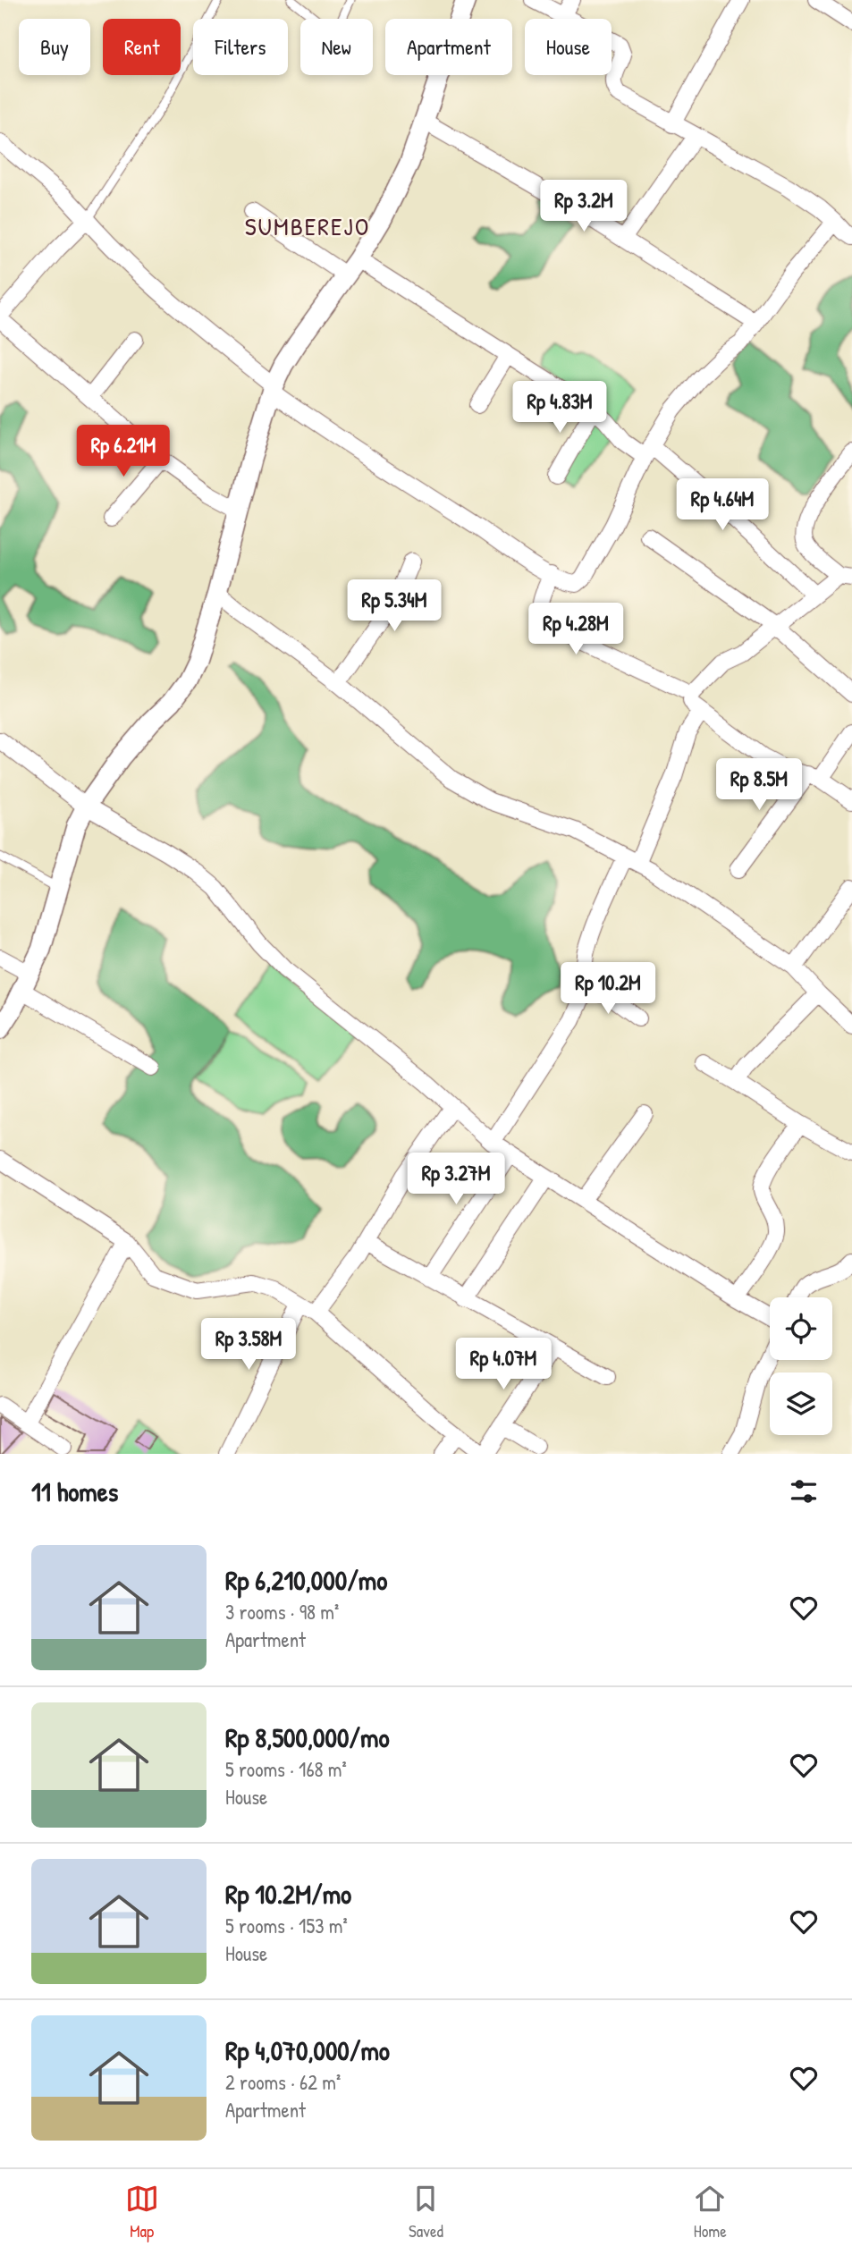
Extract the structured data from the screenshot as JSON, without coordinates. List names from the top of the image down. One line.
{"districts":["SUMBEREJO"],"page":{"chip":["Buy","Rent","Filters","New","Apartment","House"],"price":["Rp 3.2M","Rp 4.83M","Rp 6.21M","Rp 4.64M","Rp 5.34M","Rp 4.28M","Rp 8.5M","Rp 10.2M","Rp 3.27M","Rp 3.58M","Rp 4.07M"],"heading":"11 homes","list":[{"name":"Rp 6,210,000/mo","note":"3 rooms · 98 m² · Apartment"},{"name":"Rp 8,500,000/mo","note":"5 rooms · 168 m² · House"},{"name":"Rp 10.2M/mo","note":"5 rooms · 153 m² · House"},{"name":"Rp 4,070,000/mo","note":"2 rooms · 62 m² · Apartment"}],"tabs":["Map","Saved","Home"]}}
